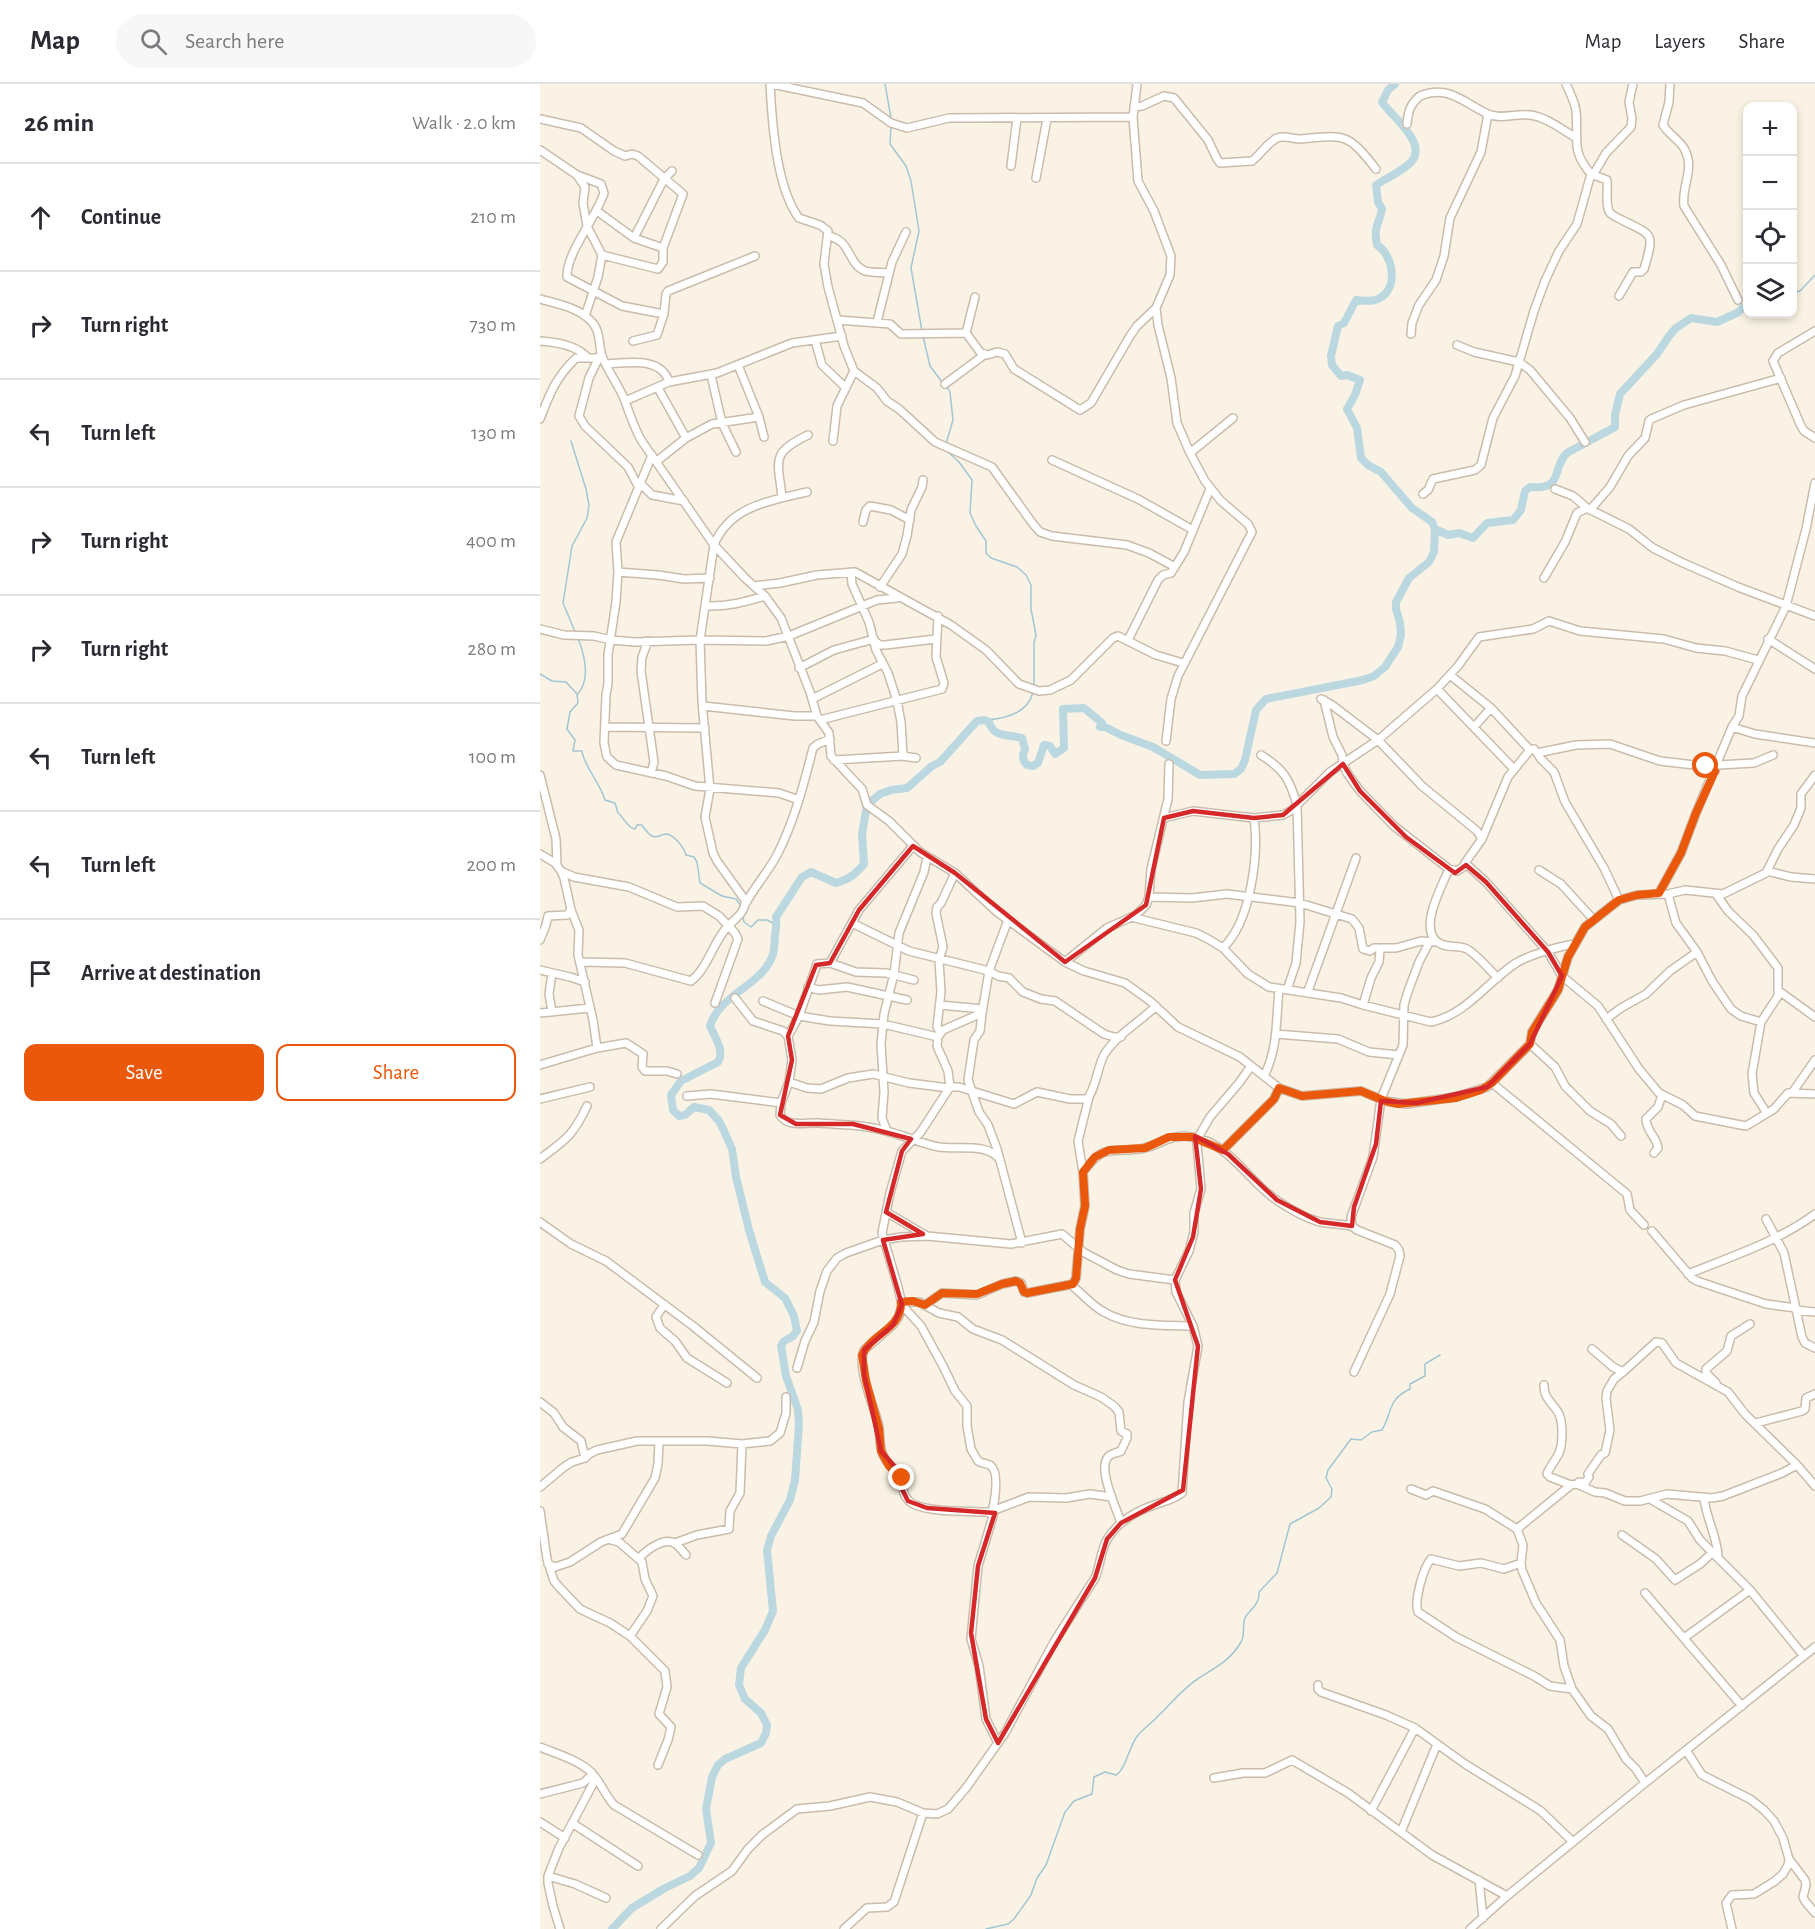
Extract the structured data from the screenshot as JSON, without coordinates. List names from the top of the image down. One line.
{"page":{"header":"Map","search":"Search here","nav":["Map","Layers","Share"],"heading":["26 min","Walk · 2.0 km"],"map_buttons":["+","−"],"list":[["Continue","210 m"],["Turn right","730 m"],["Turn left","130 m"],["Turn right","400 m"],["Turn right","280 m"],["Turn left","100 m"],["Turn left","200 m"],"Arrive at destination"],"buttons":["Save","Share"]}}
